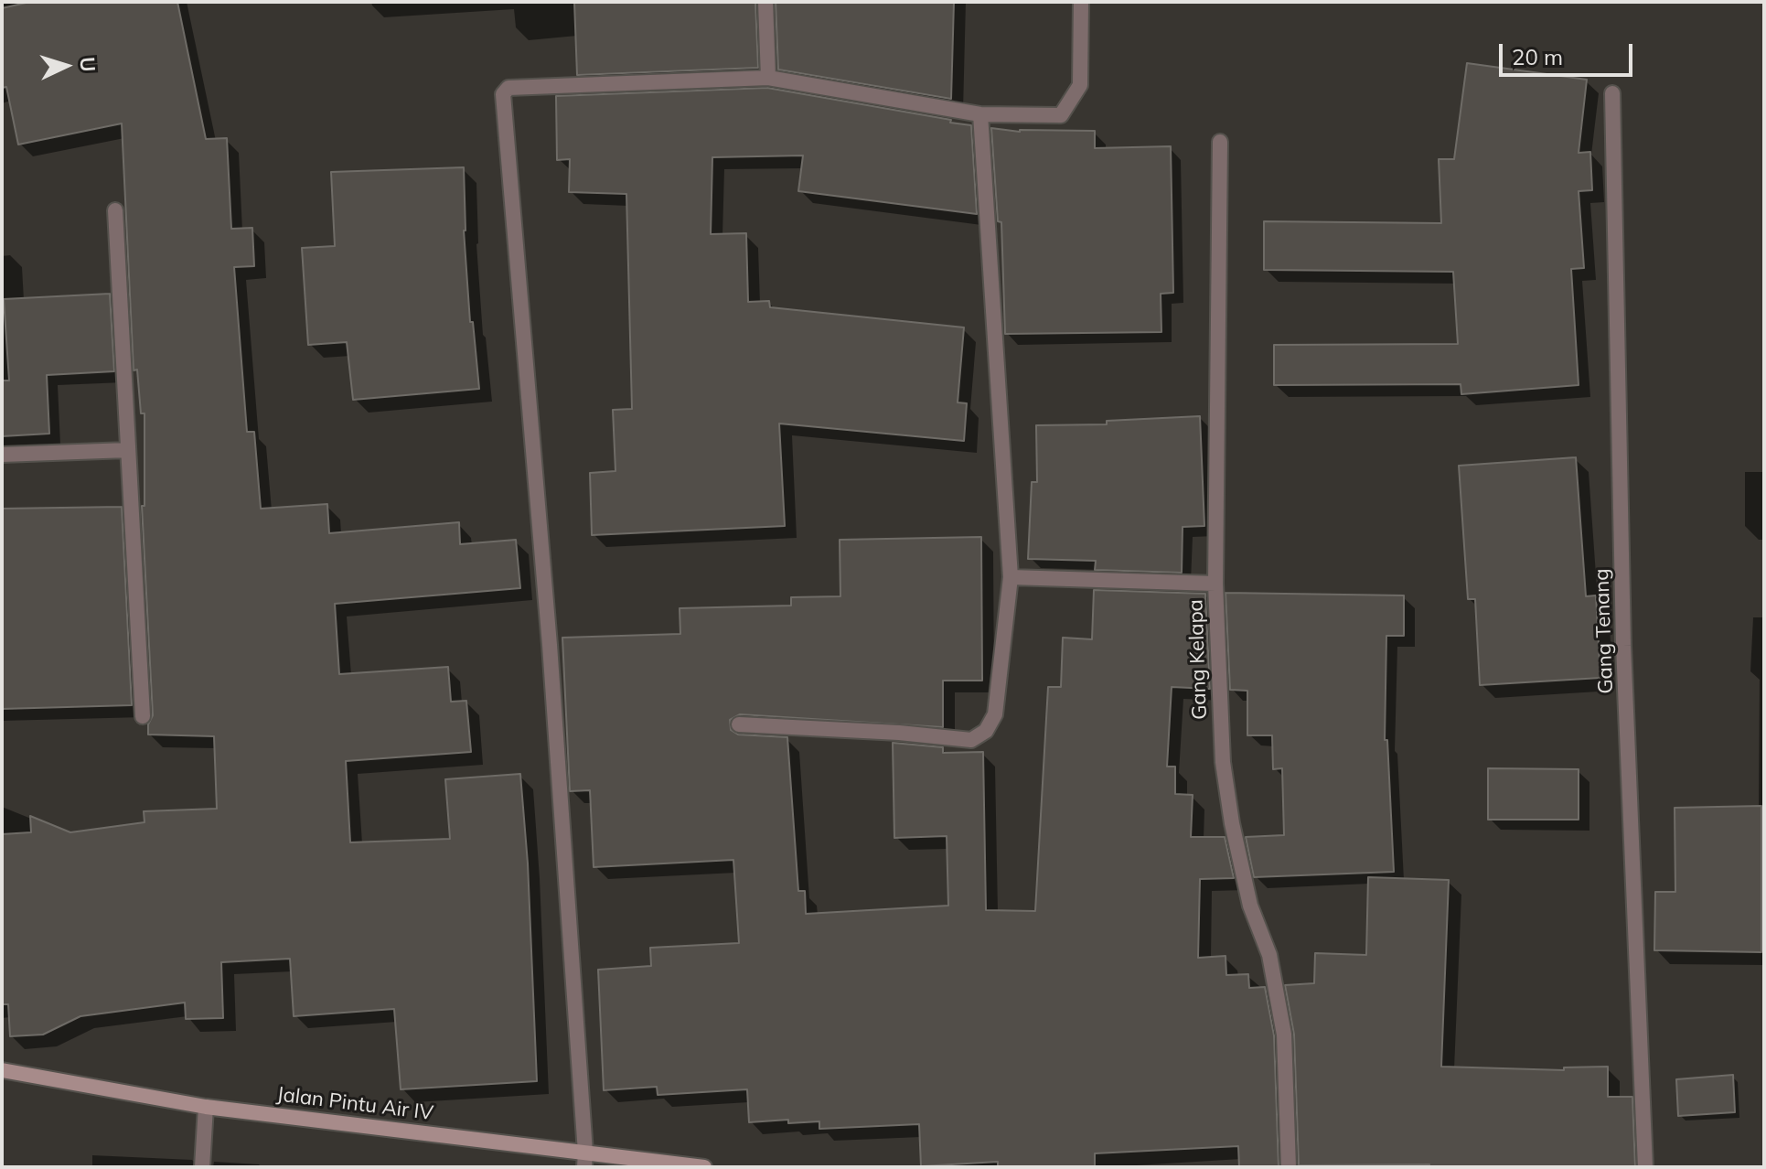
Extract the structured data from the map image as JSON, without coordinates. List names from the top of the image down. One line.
{"streets":{"main road":["Jalan Pintu Air IV"],"street":["Gang Tenang","Gang Kelapa"]},"scale_bar":"20 m","north":"right"}
